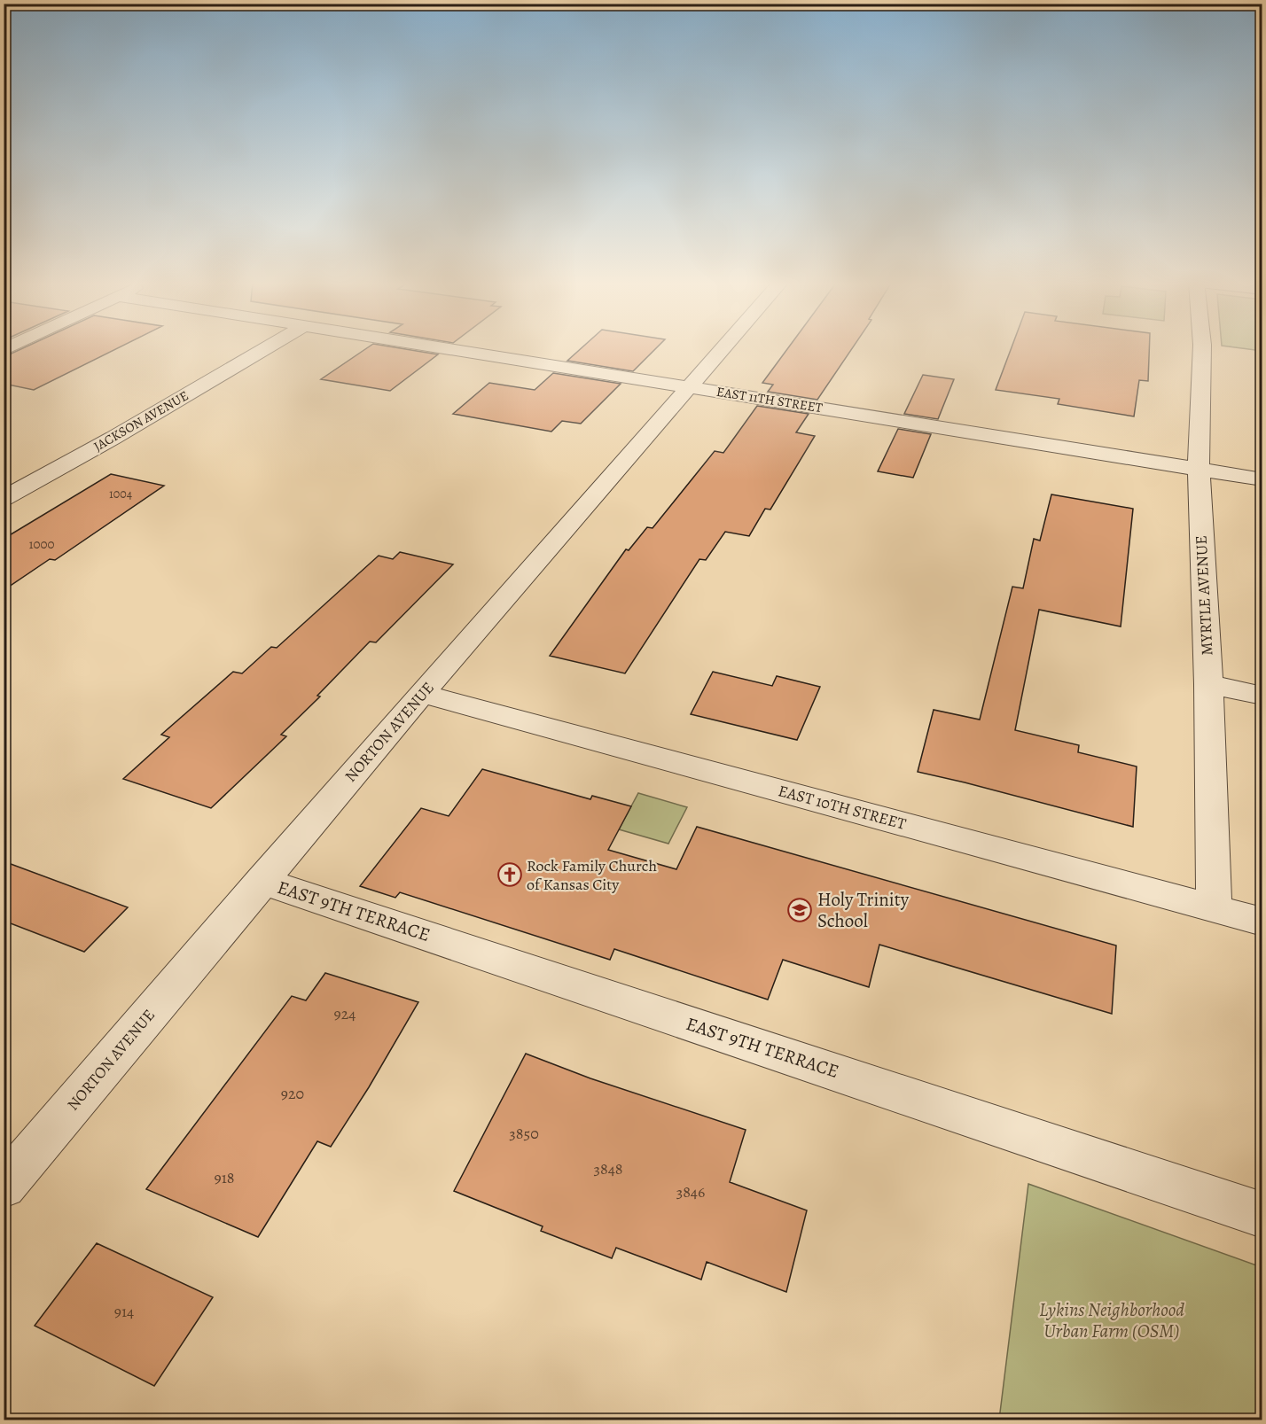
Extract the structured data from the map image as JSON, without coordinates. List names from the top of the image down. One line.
{"streets":{"street":["EAST 11TH STREET","JACKSON AVENUE","MYRTLE AVENUE","NORTON AVENUE","EAST 10TH STREET","EAST 9TH TERRACE"]},"crossings":[["EAST 11TH STREET","MYRTLE AVENUE"],["EAST 11TH STREET","NORTON AVENUE"],["MYRTLE AVENUE","EAST 10TH STREET"],["NORTON AVENUE","EAST 10TH STREET"],["NORTON AVENUE","EAST 9TH TERRACE"]],"parks":["Lykins Neighborhood Urban Farm (OSM)"],"places":{"church":["Rock Family Church of Kansas City"],"school or university":["Holy Trinity School"]},"house_numbers":["1004","1000","924","920","3850","3848","918","3846","914"]}
